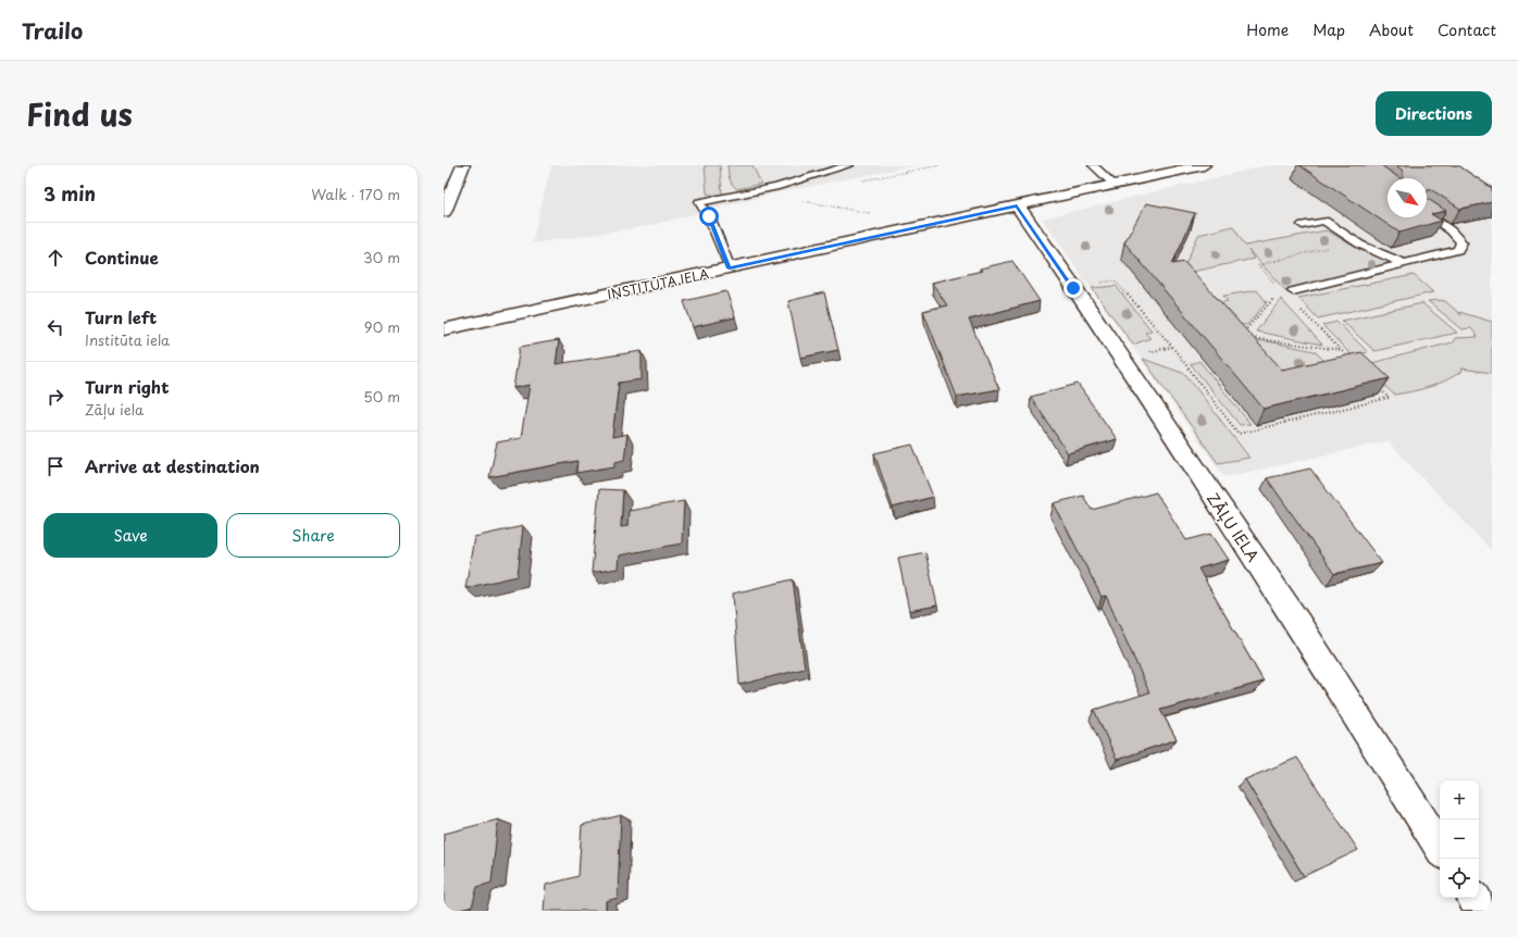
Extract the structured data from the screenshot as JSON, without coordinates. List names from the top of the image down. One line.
{"streets":{"street":["INSTITŪTA IELA","ZĀĻU IELA"]},"crossings":[["INSTITŪTA IELA","ZĀĻU IELA"]],"north":"bottom right","page":{"header":"Trailo","nav":["Home","Map","About","Contact"],"title":"Find us","buttons":["Directions",["Save","Share"]],"heading":["3 min","Walk · 170 m"],"list":[["Continue","30 m"],["Turn left","Institūta iela","90 m"],["Turn right","Zāļu iela","50 m"],"Arrive at destination"],"map_buttons":["+","−"]}}
